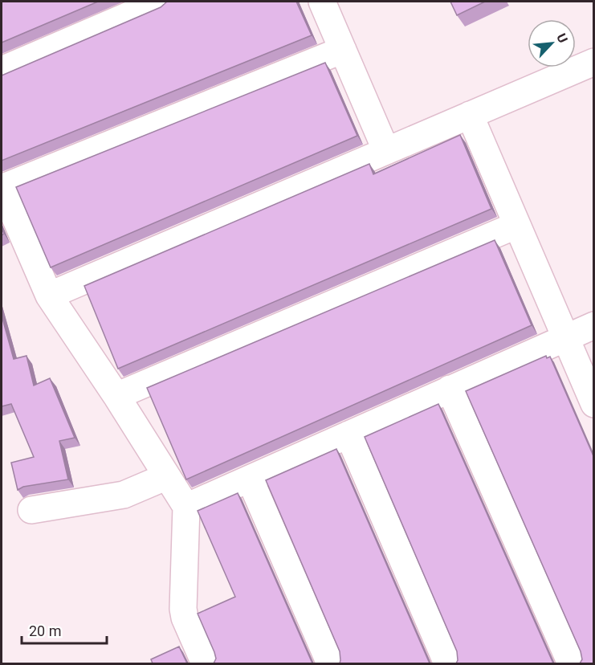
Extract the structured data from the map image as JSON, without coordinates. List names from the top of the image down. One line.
{"scale_bar":"20 m","north":"top right"}
